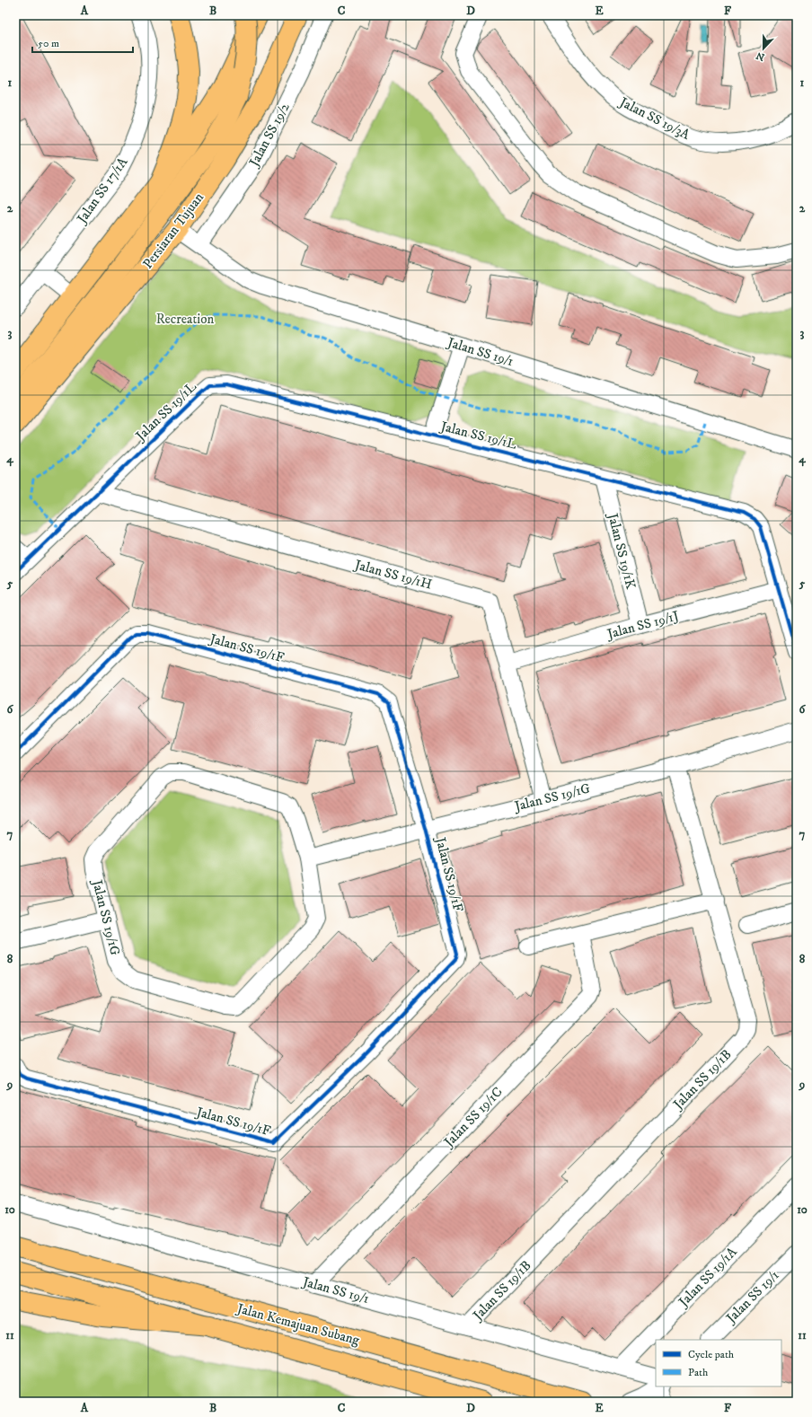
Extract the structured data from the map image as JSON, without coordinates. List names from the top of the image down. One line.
{"streets":{"main road":["Persiaran Tujuan","Jalan Kemajuan Subang"],"street":["Jalan SS 19/3A","Jalan SS 19/2","Jalan SS 17/1A","Jalan SS 19/1","Jalan SS 19/1L","Jalan SS 19/1K","Jalan SS 19/1H","Jalan SS 19/1J","Jalan SS 19/1F","Jalan SS 19/1G","Jalan SS 19/1B","Jalan SS 19/1C","Jalan SS 19/1A"]},"crossings":[["Jalan SS 19/2","Jalan SS 19/1"],["Persiaran Tujuan","Jalan SS 19/1"],["Jalan SS 19/1","Jalan SS 19/1B"],["Jalan SS 19/1","Jalan SS 19/1C"],["Jalan SS 19/1","Jalan SS 19/1A"],["Jalan SS 19/1L","Jalan SS 19/1K"],["Jalan SS 19/1L","Jalan SS 19/1H"],["Jalan SS 19/1L","Jalan SS 19/1J"],["Jalan SS 19/1K","Jalan SS 19/1J"],["Jalan SS 19/1H","Jalan SS 19/1J"],["Jalan SS 19/1H","Jalan SS 19/1G"],["Jalan SS 19/1F","Jalan SS 19/1G"],["Jalan SS 19/1G","Jalan SS 19/1B"]],"parks":["Recreation"],"legend":["Cycle path","Path"],"scale_bar":"50 m","north":"bottom","grid":{"columns":["A","B","C","D","E","F"],"rows":["1","2","3","4","5","6","7","8","9","10","11"]}}
